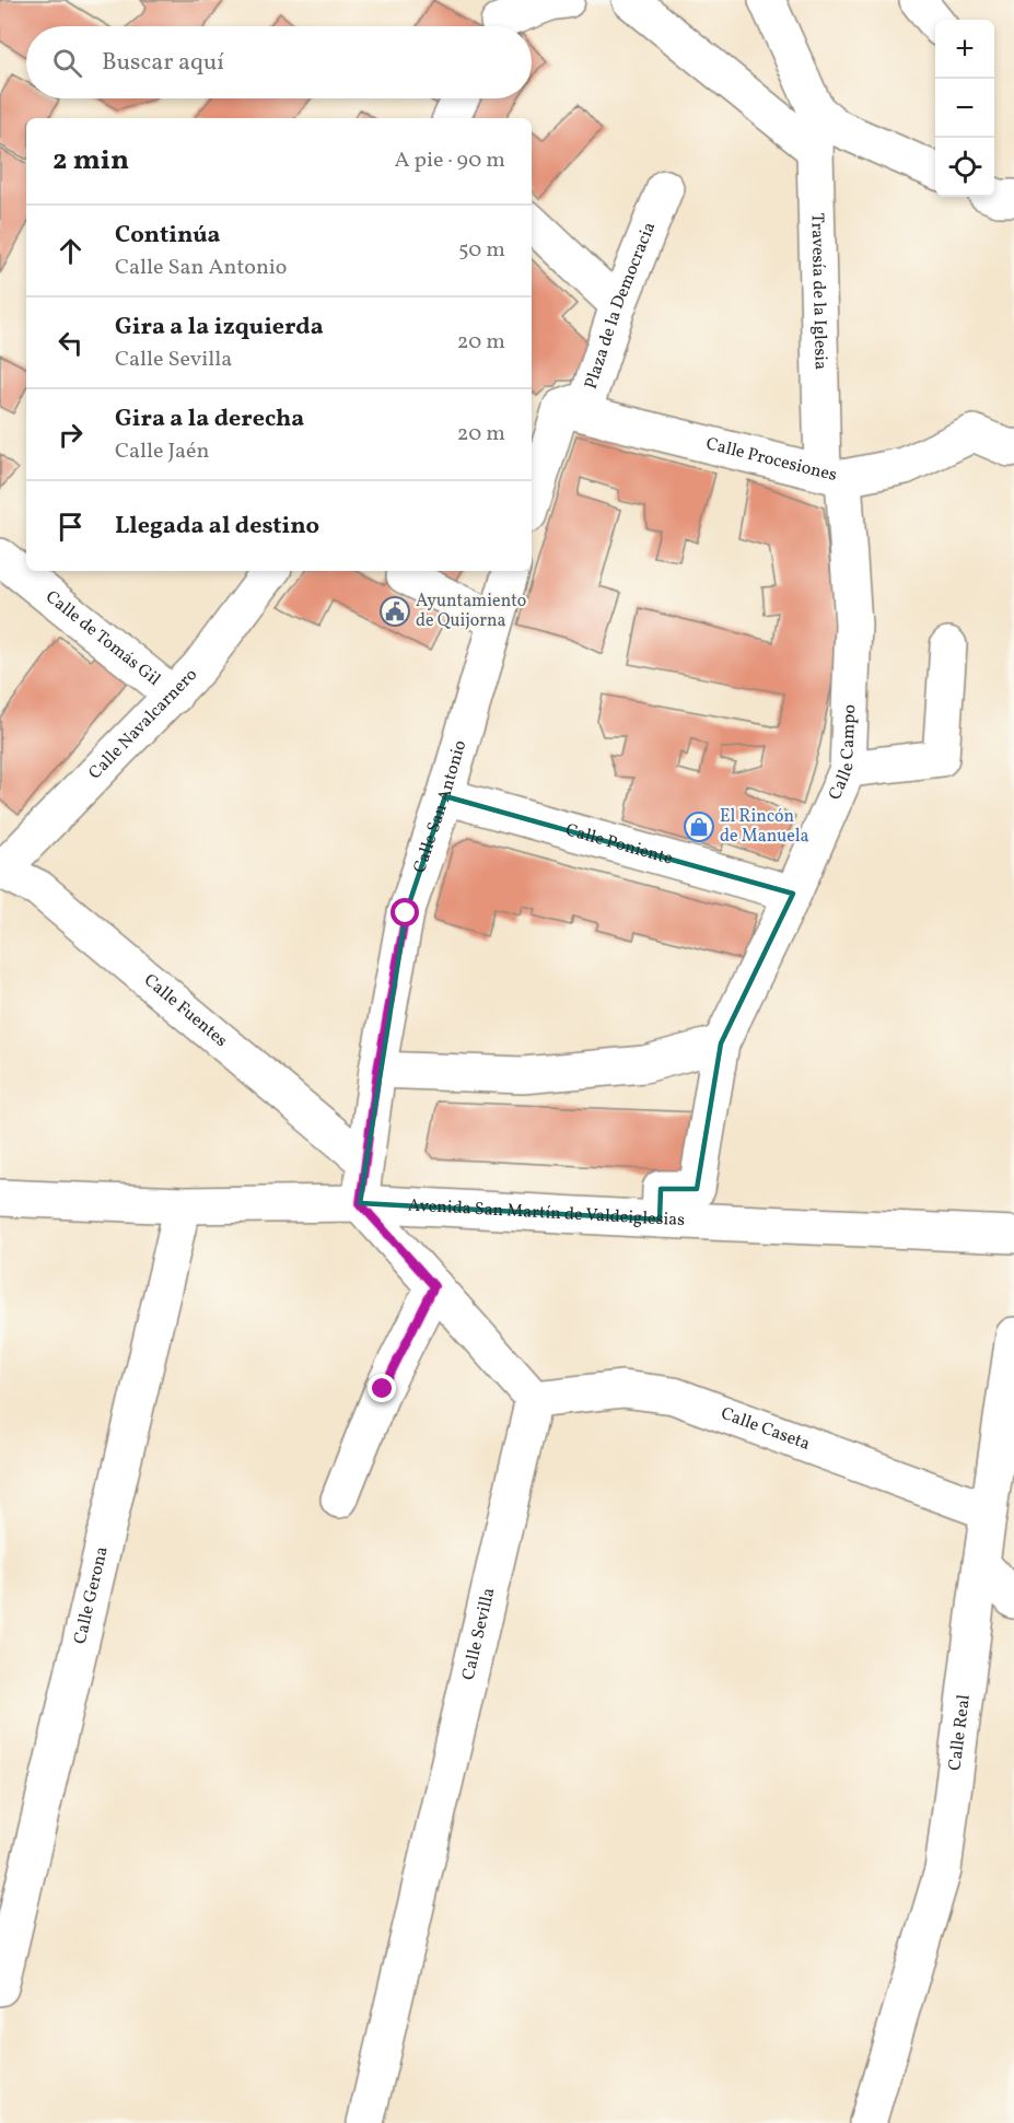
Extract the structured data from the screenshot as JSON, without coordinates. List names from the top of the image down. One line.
{"streets":{"street":["Travesía de la Iglesia","Plaza de la Democracia","Calle Procesiones","Calle de Tomás Gil","Calle Navalcarnero","Calle Campo","Calle San Antonio","Calle Poniente","Calle Fuentes","Avenida San Martín de Valdeiglesias","Calle Caseta","Calle Gerona","Calle Sevilla","Calle Real"]},"crossings":[["Travesía de la Iglesia","Calle Procesiones"],["Travesía de la Iglesia","Calle Campo"],["Plaza de la Democracia","Calle Procesiones"],["Calle Procesiones","Calle Campo"],["Calle de Tomás Gil","Calle Navalcarnero"],["Calle Navalcarnero","Calle Fuentes"],["Calle Campo","Calle Poniente"],["Calle Campo","Avenida San Martín de Valdeiglesias"],["Calle San Antonio","Calle Poniente"],["Calle San Antonio","Calle Fuentes"],["Calle San Antonio","Avenida San Martín de Valdeiglesias"],["Avenida San Martín de Valdeiglesias","Calle Gerona"],["Calle Caseta","Calle Sevilla"],["Calle Caseta","Calle Real"]],"places":{"public building":["Ayuntamiento de Quijorna"],"shop":["El Rincón de Manuela"]},"page":{"map_buttons":["+","−"],"search":"Buscar aquí","heading":["2 min","A pie · 90 m"],"list":[["Continúa","Calle San Antonio","50 m"],["Gira a la izquierda","Calle Sevilla","20 m"],["Gira a la derecha","Calle Jaén","20 m"],"Llegada al destino"]}}
